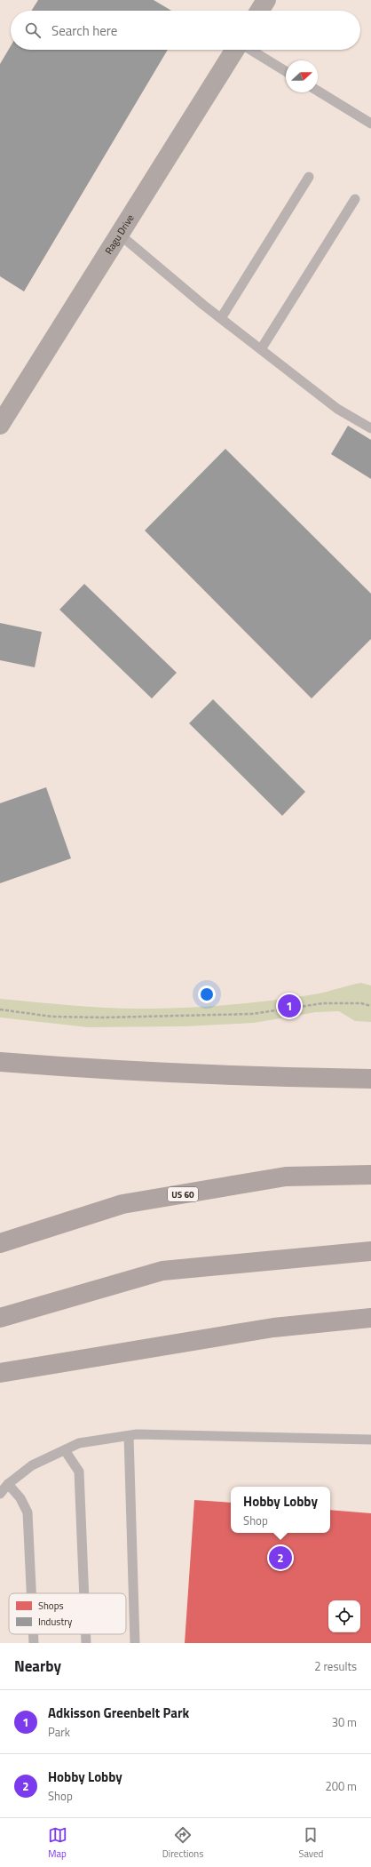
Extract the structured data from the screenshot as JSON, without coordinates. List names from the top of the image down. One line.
{"streets":{"highway":["US 60"],"street":["Ragu Drive"]},"legend":["Shops","Industry"],"north":"right","page":{"search":"Search here","pins":["1","2"],"popup":["Hobby Lobby","Shop"],"heading":["Nearby","2 results"],"list":[{"mark":"1","name":"Adkisson Greenbelt Park","note":"Park","value":"30 m"},{"mark":"2","name":"Hobby Lobby","note":"Shop","value":"200 m"}],"nav":["Map","Directions","Saved"]}}
